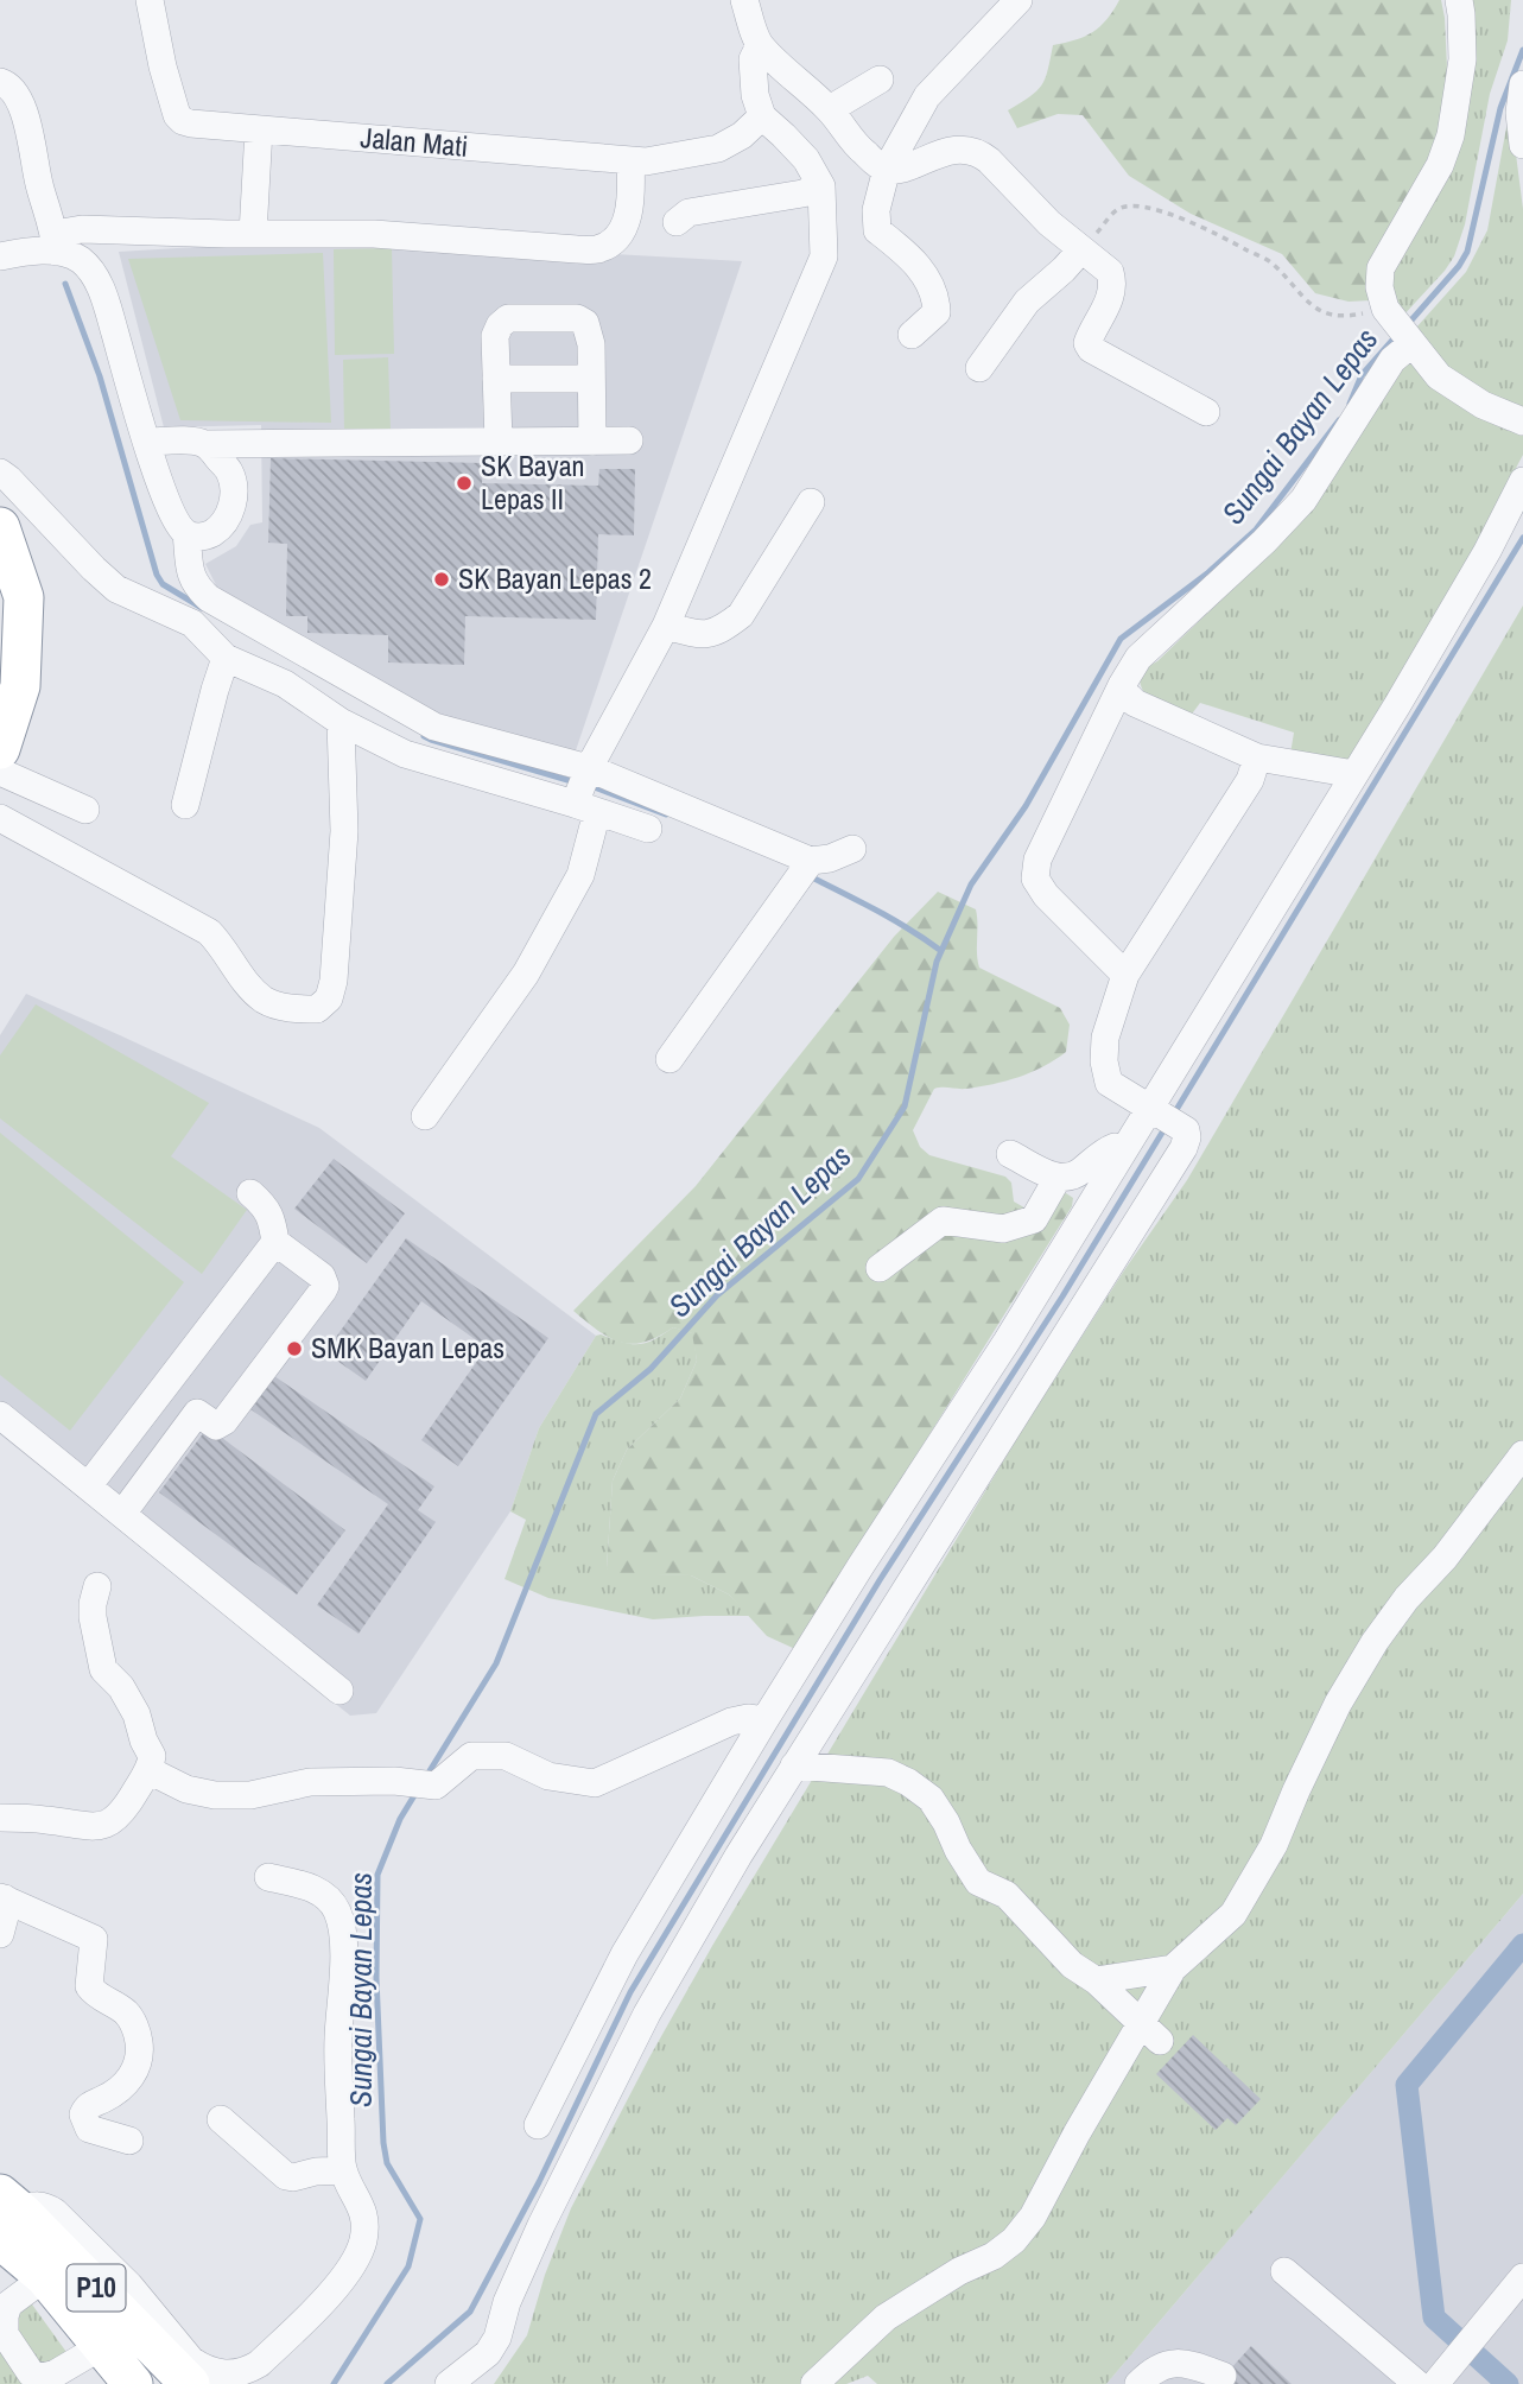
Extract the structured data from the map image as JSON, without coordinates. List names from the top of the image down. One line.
{"streets":{"highway":["P10"],"street":["Jalan Mati"]},"water":["Sungai Bayan Lepas"],"places":["SK Bayan Lepas II","SK Bayan Lepas 2","SMK Bayan Lepas"]}
